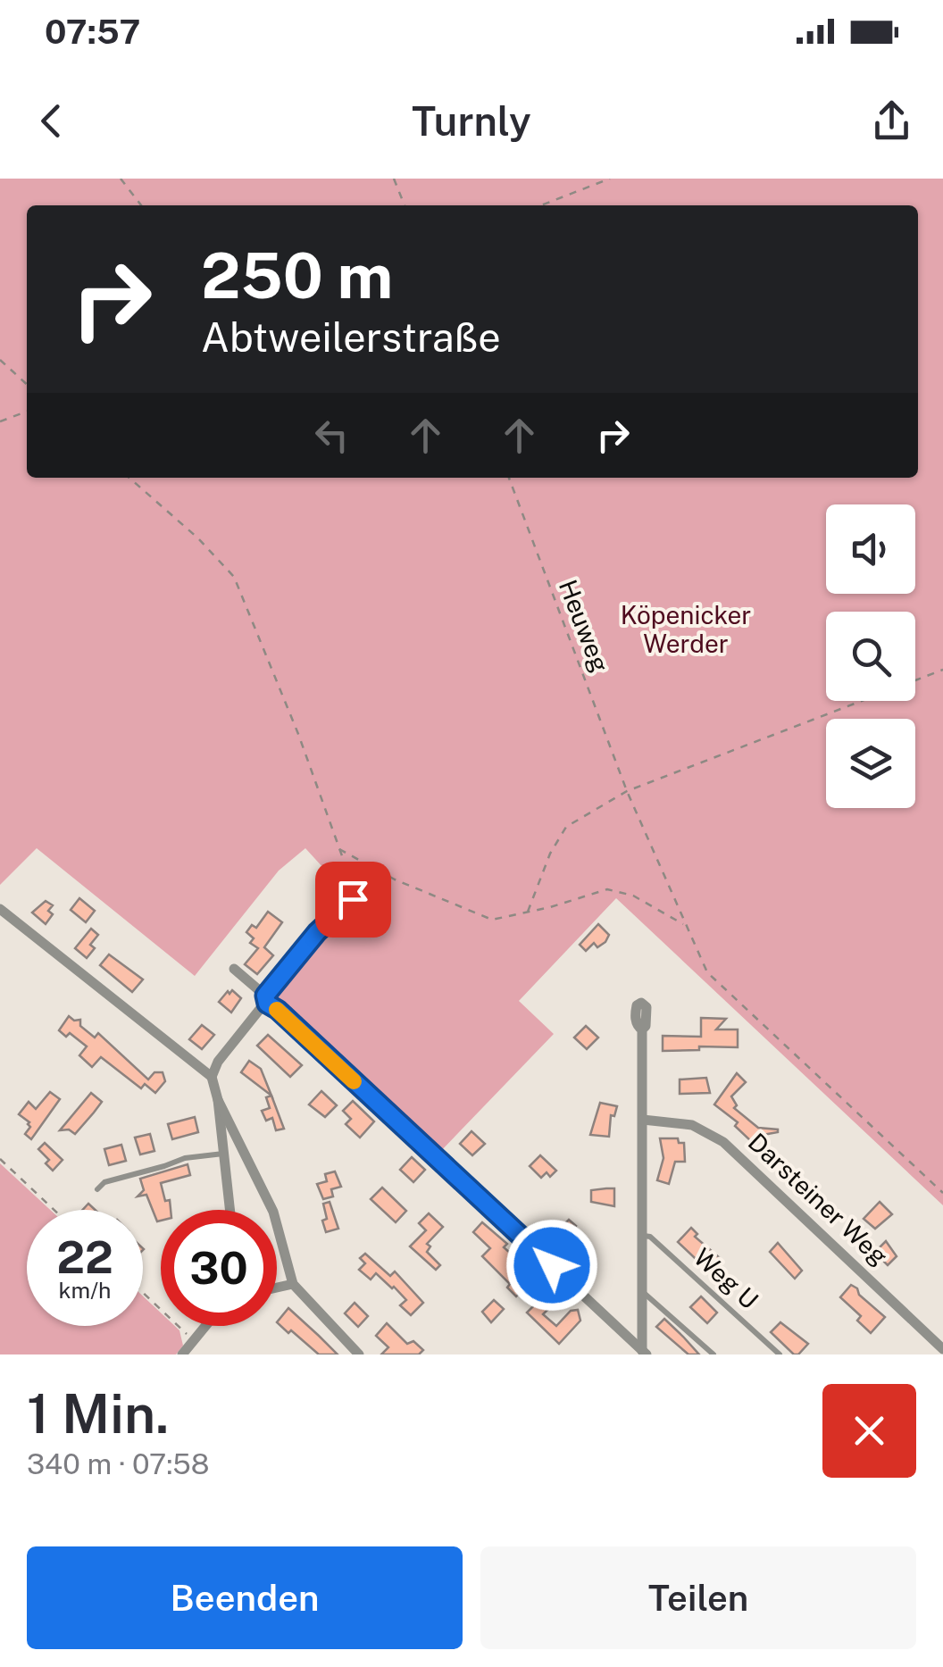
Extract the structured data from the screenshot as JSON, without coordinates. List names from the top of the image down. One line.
{"streets":{"street":["Darsteiner Weg"],"lane":["Weg U"],"path":["Heuweg"]},"parks":["Köpenicker Werder"],"page":{"status":"07:57","header":"Turnly","turn":["250 m","Abtweilerstraße"],"speed":"22 km/h","limit":"30","heading":["1 Min.","340 m · 07:58"],"buttons":["Beenden","Teilen"]}}
